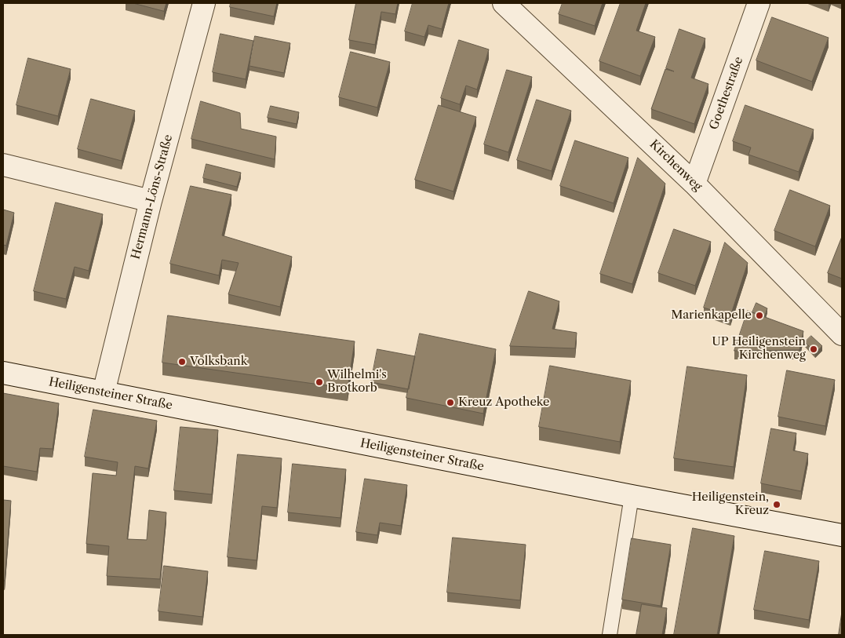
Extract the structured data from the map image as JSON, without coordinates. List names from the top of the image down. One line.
{"streets":{"street":["Goethestraße","Kirchenweg","Hermann-Löns-Straße","Heiligensteiner Straße"]},"crossings":[["Goethestraße","Kirchenweg"],["Hermann-Löns-Straße","Heiligensteiner Straße"]],"places":["Marienkapelle","UP Heiligenstein Kirchenweg","Volksbank","Wilhelmi's Brotkorb","Kreuz Apotheke","Heiligenstein, Kreuz"]}
